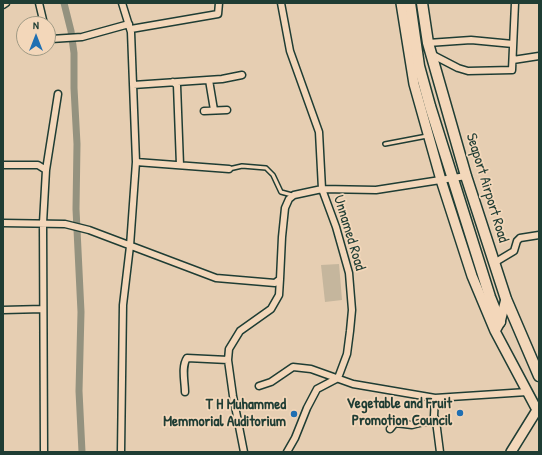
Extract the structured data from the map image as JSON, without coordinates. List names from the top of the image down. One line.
{"streets":{"main road":["Seaport Airport Road"],"street":["Unnamed Road"]},"places":["Vegetable and Fruit Promotion Council","T H Muhammed Memmorial Auditorium"],"north":"top"}
